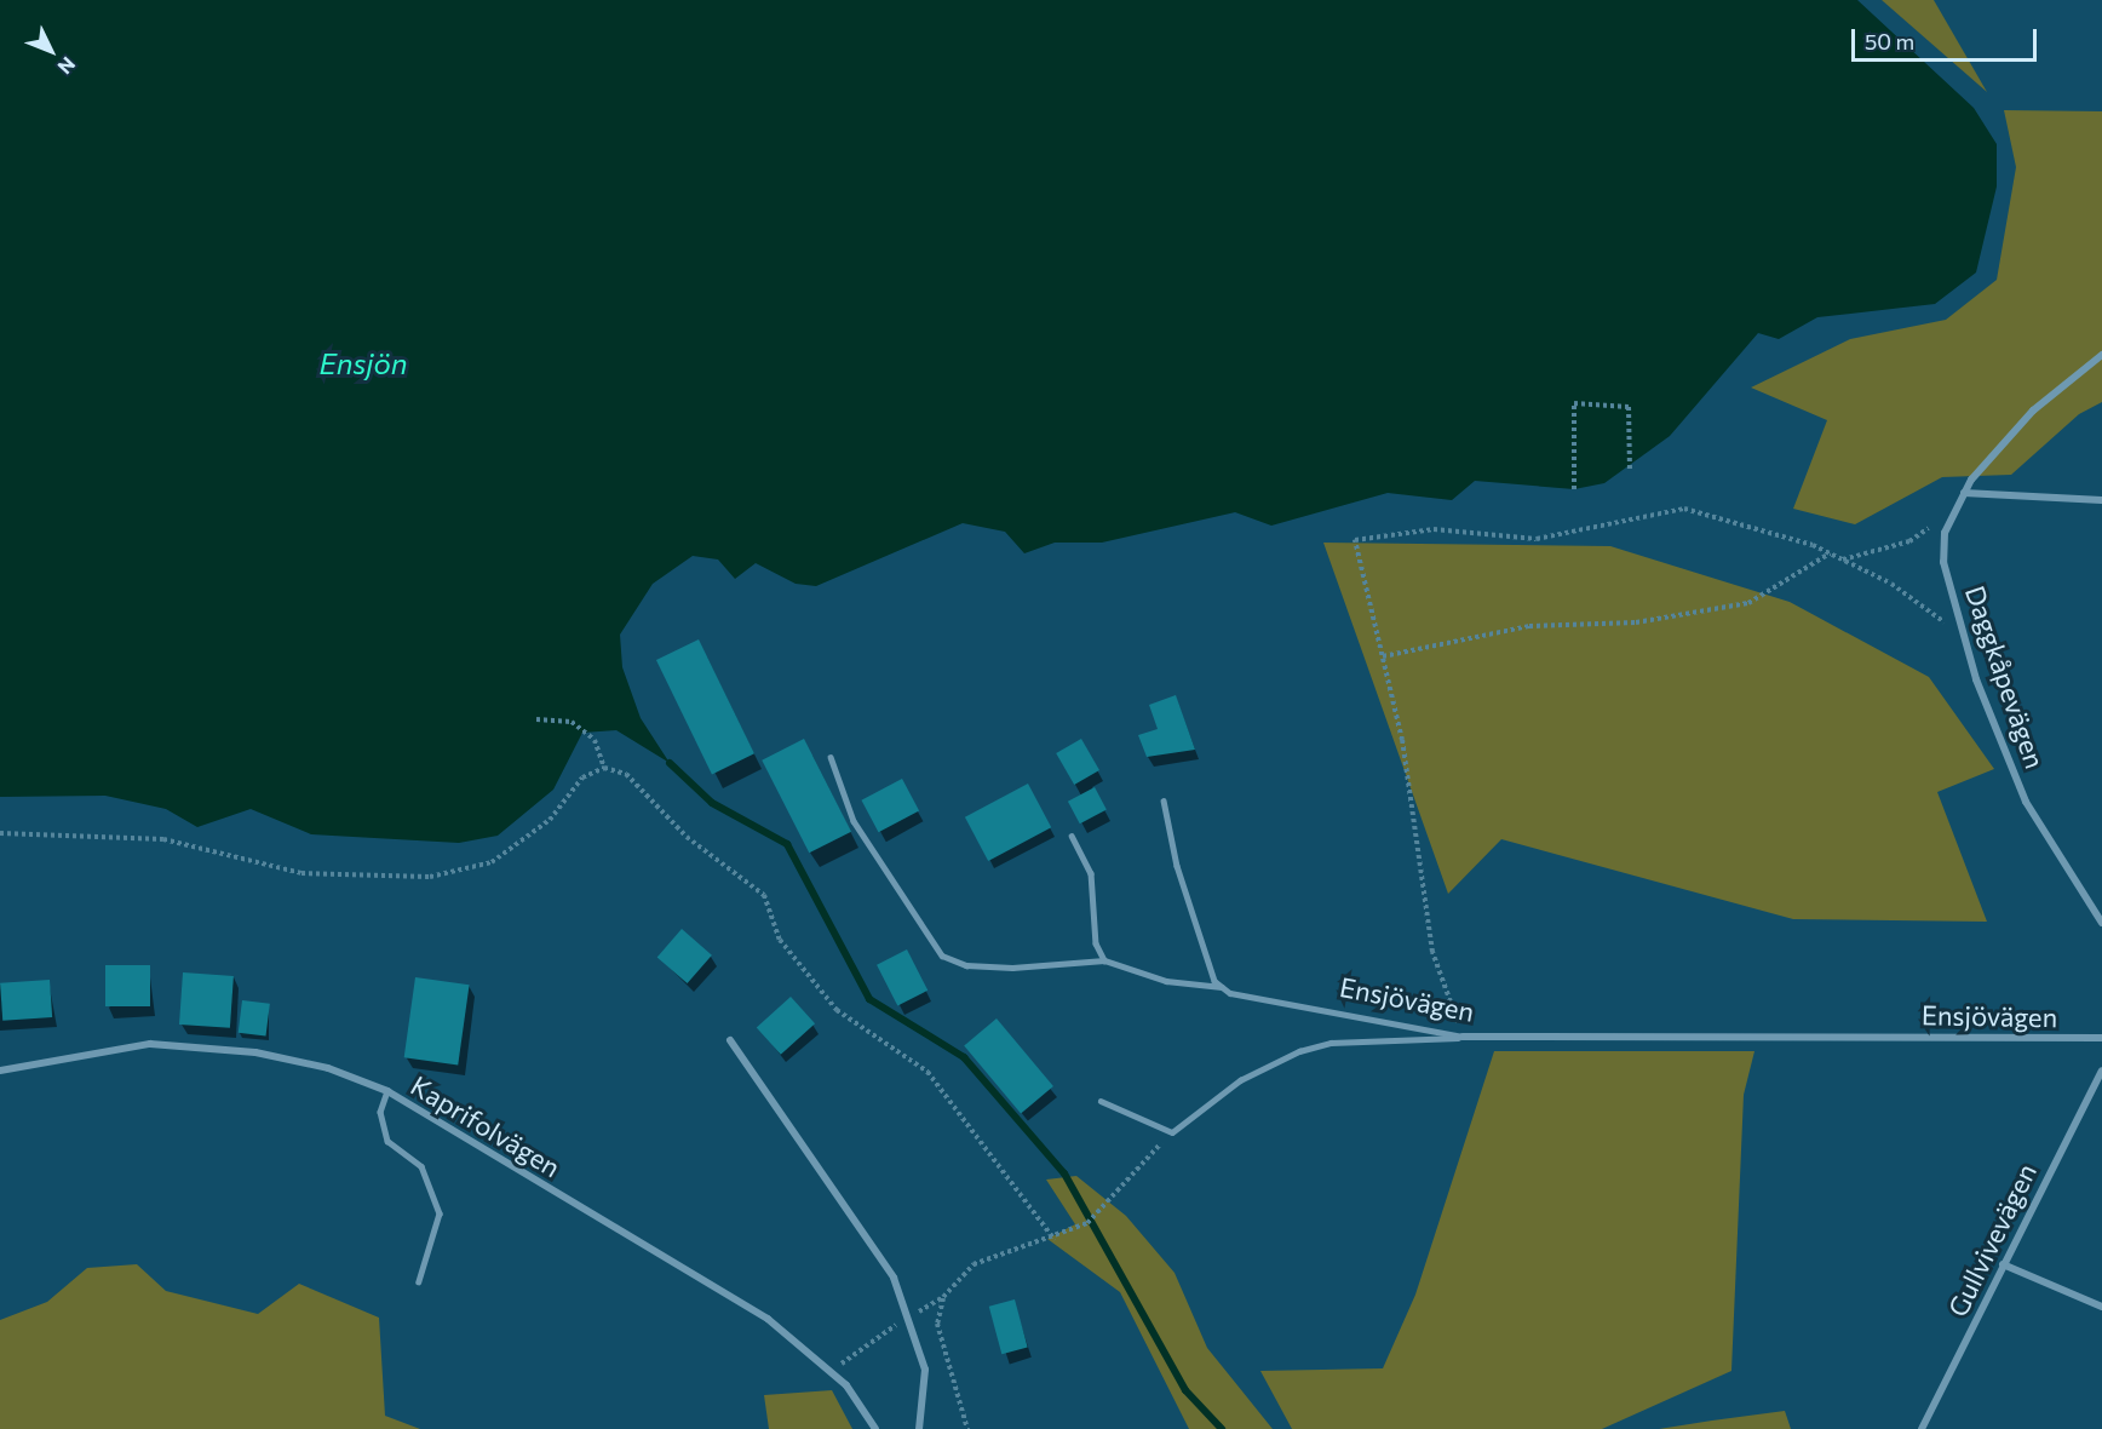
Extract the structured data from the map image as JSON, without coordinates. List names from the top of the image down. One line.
{"streets":{"street":["Daggkåpevägen","Ensjövägen","Kaprifolvägen","Gullvivevägen"]},"water":["Ensjön"],"scale_bar":"50 m","north":"bottom right"}
